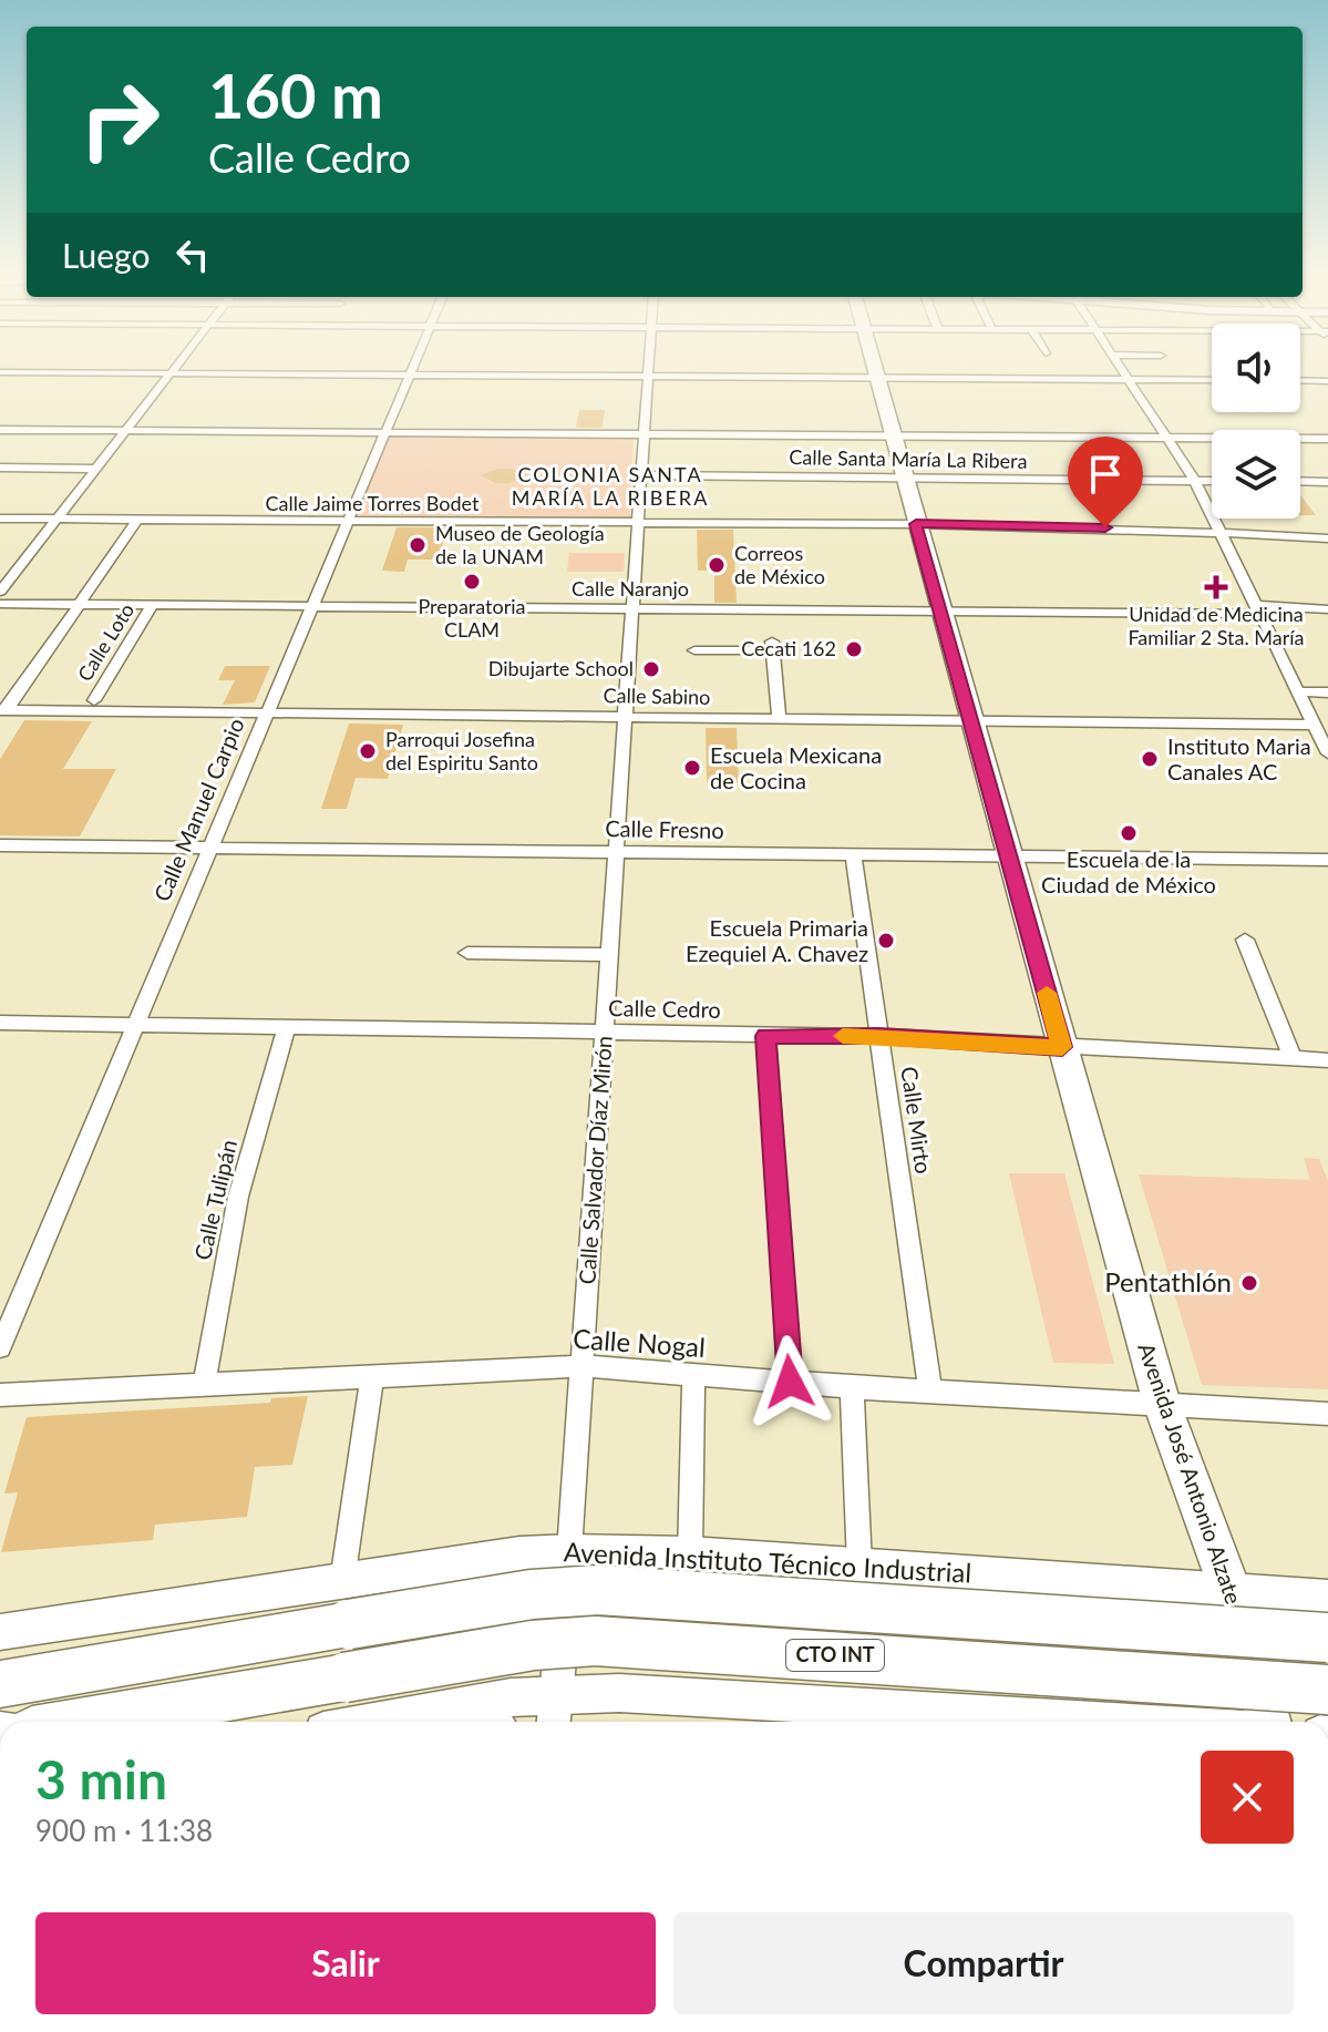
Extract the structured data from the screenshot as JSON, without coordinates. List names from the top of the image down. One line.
{"streets":{"highway":["CTO INT"],"main road":["Avenida José Antonio Alzate","Avenida Instituto Técnico Industrial"],"street":["Calle Santa María La Ribera","Calle Jaime Torres Bodet","Calle Naranjo","Calle Loto","Calle Sabino","Calle Manuel Carpio","Calle Fresno","Calle Cedro","Calle Mirto","Calle Salvador Díaz Mirón","Calle Tulipán","Calle Nogal"]},"crossings":[["Calle Santa María La Ribera","Calle Salvador Díaz Mirón"],["Calle Santa María La Ribera","Avenida José Antonio Alzate"],["Calle Jaime Torres Bodet","Calle Manuel Carpio"],["Calle Jaime Torres Bodet","Calle Salvador Díaz Mirón"],["Calle Jaime Torres Bodet","Avenida José Antonio Alzate"],["Calle Naranjo","Calle Loto"],["Calle Naranjo","Calle Manuel Carpio"],["Calle Naranjo","Calle Salvador Díaz Mirón"],["Calle Naranjo","Avenida José Antonio Alzate"],["Calle Sabino","Calle Manuel Carpio"],["Calle Sabino","Calle Salvador Díaz Mirón"],["Calle Sabino","Avenida José Antonio Alzate"],["Calle Manuel Carpio","Calle Fresno"],["Calle Manuel Carpio","Calle Cedro"],["Calle Fresno","Calle Mirto"],["Calle Fresno","Calle Salvador Díaz Mirón"],["Calle Fresno","Avenida José Antonio Alzate"],["Calle Cedro","Calle Mirto"],["Calle Cedro","Calle Salvador Díaz Mirón"],["Calle Cedro","Calle Tulipán"],["Calle Cedro","Avenida José Antonio Alzate"],["Calle Mirto","Calle Nogal"],["Calle Salvador Díaz Mirón","Calle Nogal"],["Calle Salvador Díaz Mirón","Avenida Instituto Técnico Industrial"],["Calle Tulipán","Calle Nogal"],["Calle Nogal","Avenida José Antonio Alzate"],["Avenida José Antonio Alzate","Avenida Instituto Técnico Industrial"],["Avenida Instituto Técnico Industrial","CTO INT"]],"districts":["COLONIA SANTA MARÍA LA RIBERA"],"places":{"other":["Museo de Geología de la UNAM","Correos de México","Preparatoria CLAM","Cecati 162","Dibujarte School","Parroqui Josefina del Espiritu Santo","Instituto Maria Canales AC","Escuela Mexicana de Cocina","Escuela de la Ciudad de México","Escuela Primaria Ezequiel A. Chavez","Pentathlón"],"health":["Unidad de Medicina Familiar 2 Sta. María"]},"page":{"turn":["160 m","Calle Cedro"],"then":"Luego","heading":["3 min","900 m · 11:38"],"buttons":["Salir","Compartir"]}}
